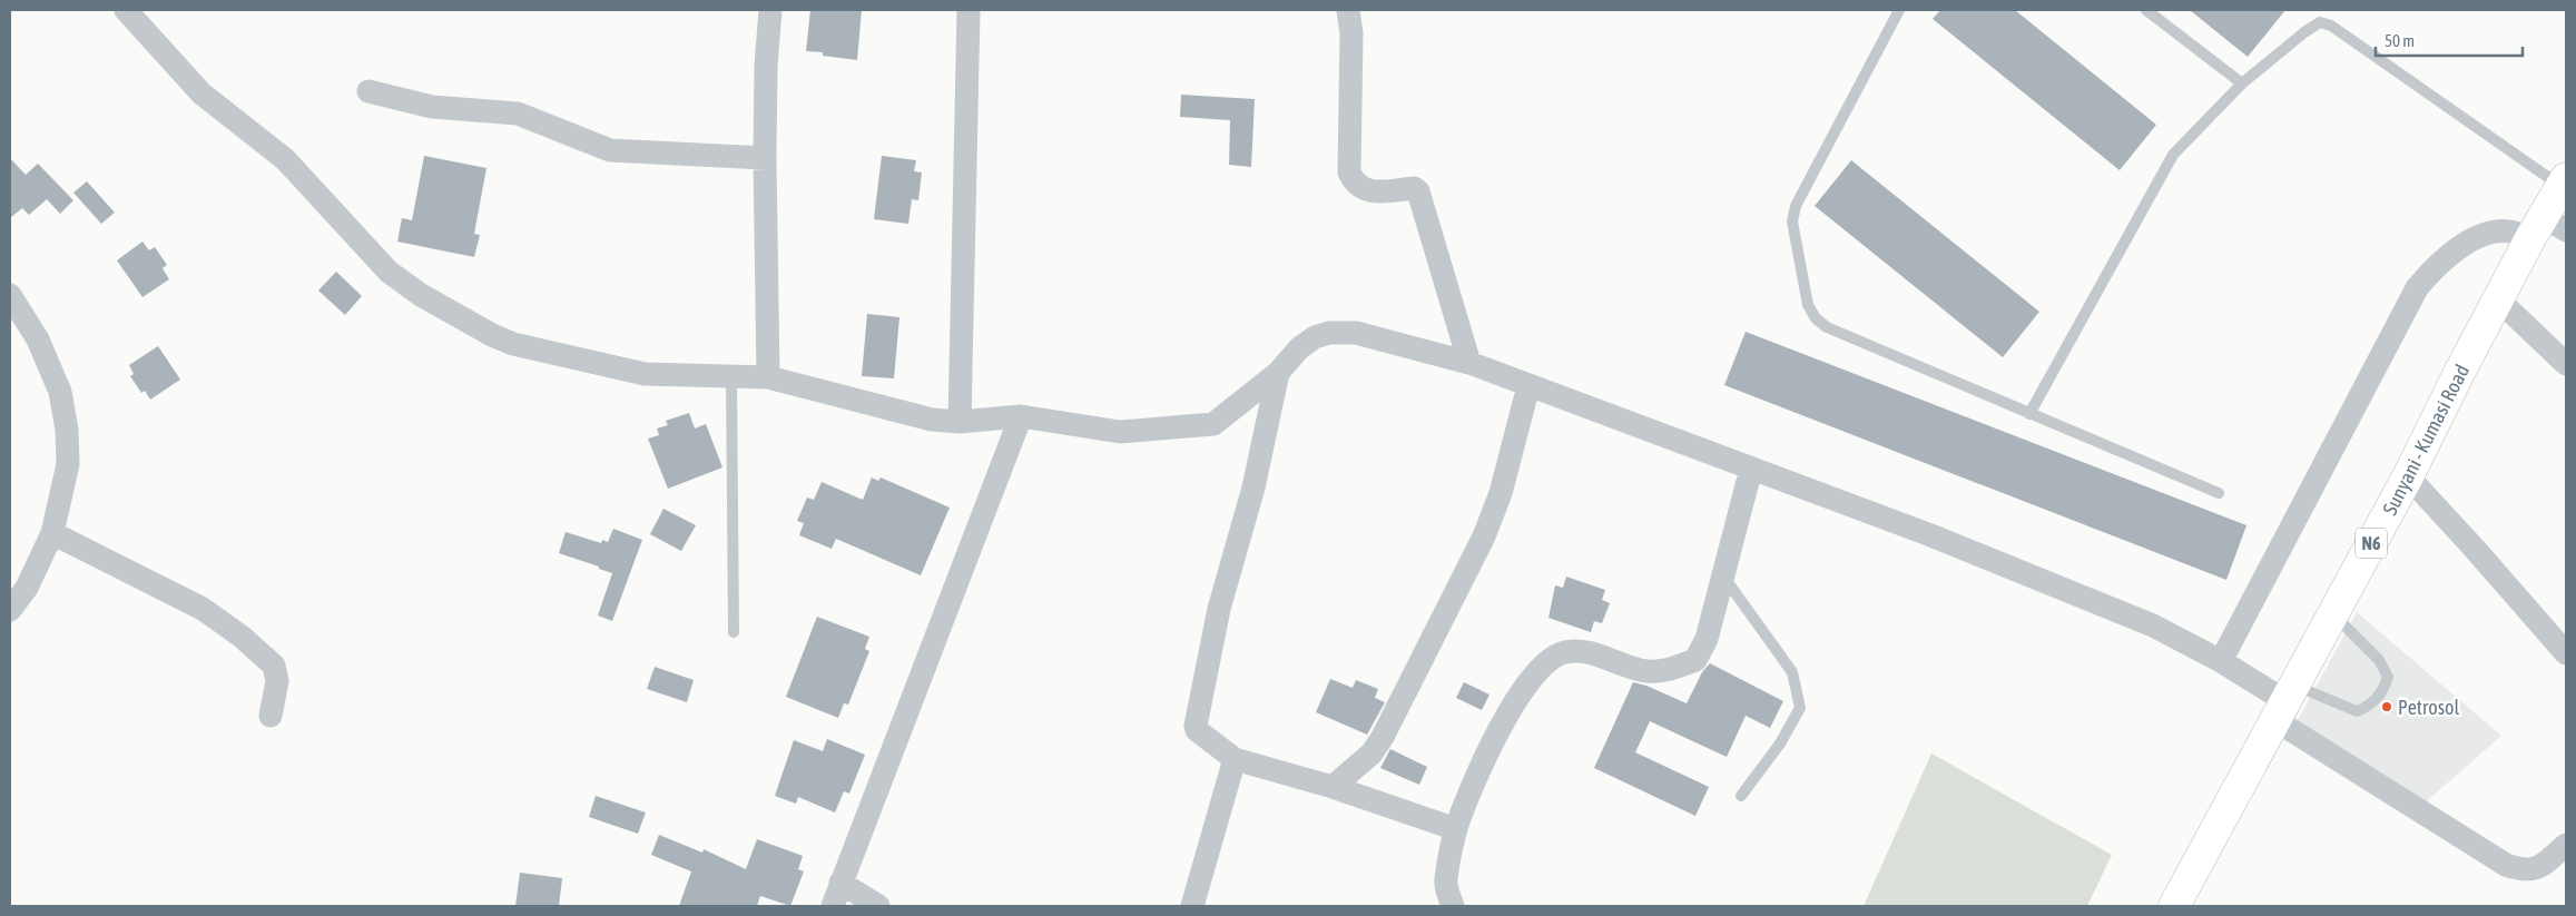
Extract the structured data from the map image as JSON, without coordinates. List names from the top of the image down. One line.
{"streets":{"main road":["Sunyani - Kumasi Road","N6"]},"places":["Petrosol"],"scale_bar":"50 m"}
